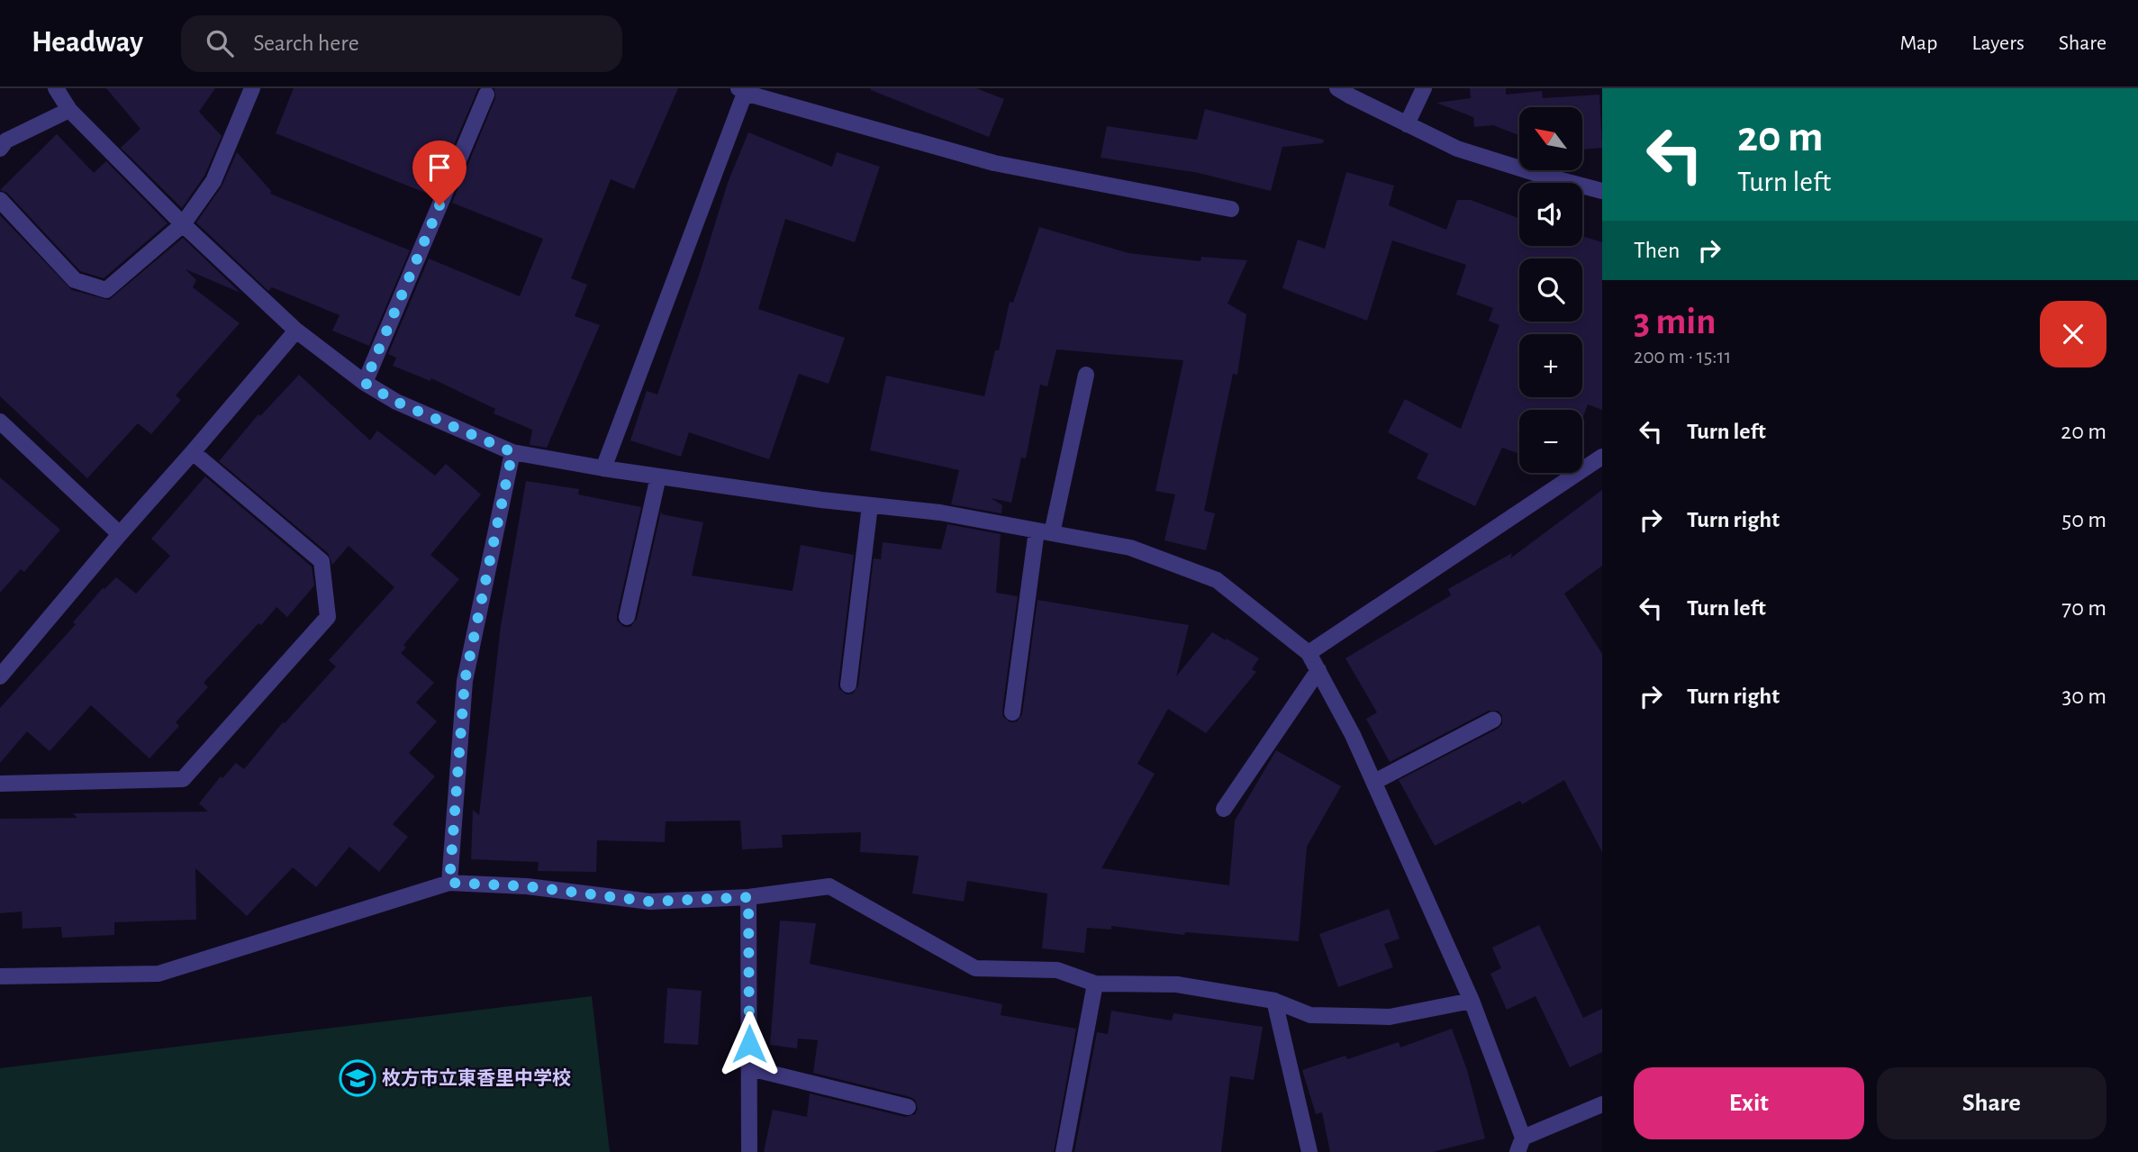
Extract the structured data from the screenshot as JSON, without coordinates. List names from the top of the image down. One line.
{"places":{"school or university":["枚方市立東香里中学校"]},"north":"top left","page":{"header":"Headway","search":"Search here","nav":["Map","Layers","Share"],"turn":["20 m","Turn left"],"map_buttons":["+","−"],"then":"Then","heading":["3 min","200 m · 15:11"],"list":[{"name":"Turn left","value":"20 m"},{"name":"Turn right","value":"50 m"},{"name":"Turn left","value":"70 m"},{"name":"Turn right","value":"30 m"}],"buttons":["Exit","Share"]}}
